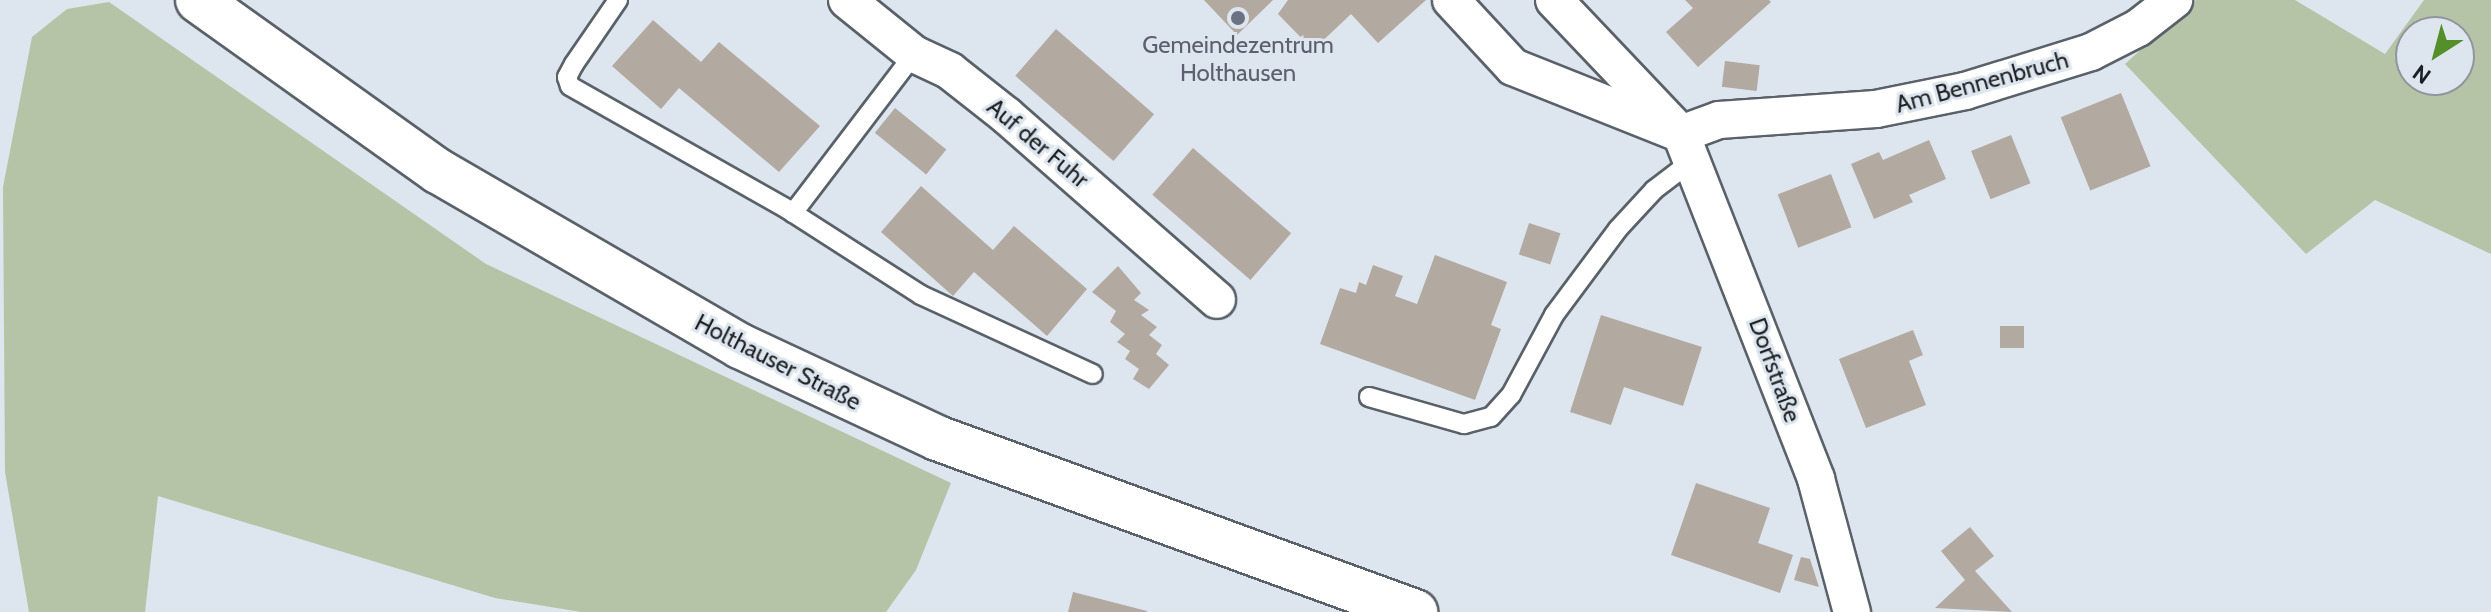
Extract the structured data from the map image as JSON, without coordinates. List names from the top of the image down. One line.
{"streets":{"street":["Am Bennenbruch","Auf der Fuhr","Holthauser Straße","Dorfstraße"]},"crossings":[["Am Bennenbruch","Dorfstraße"]],"places":["Gemeindezentrum Holthausen"],"north":"bottom left"}
